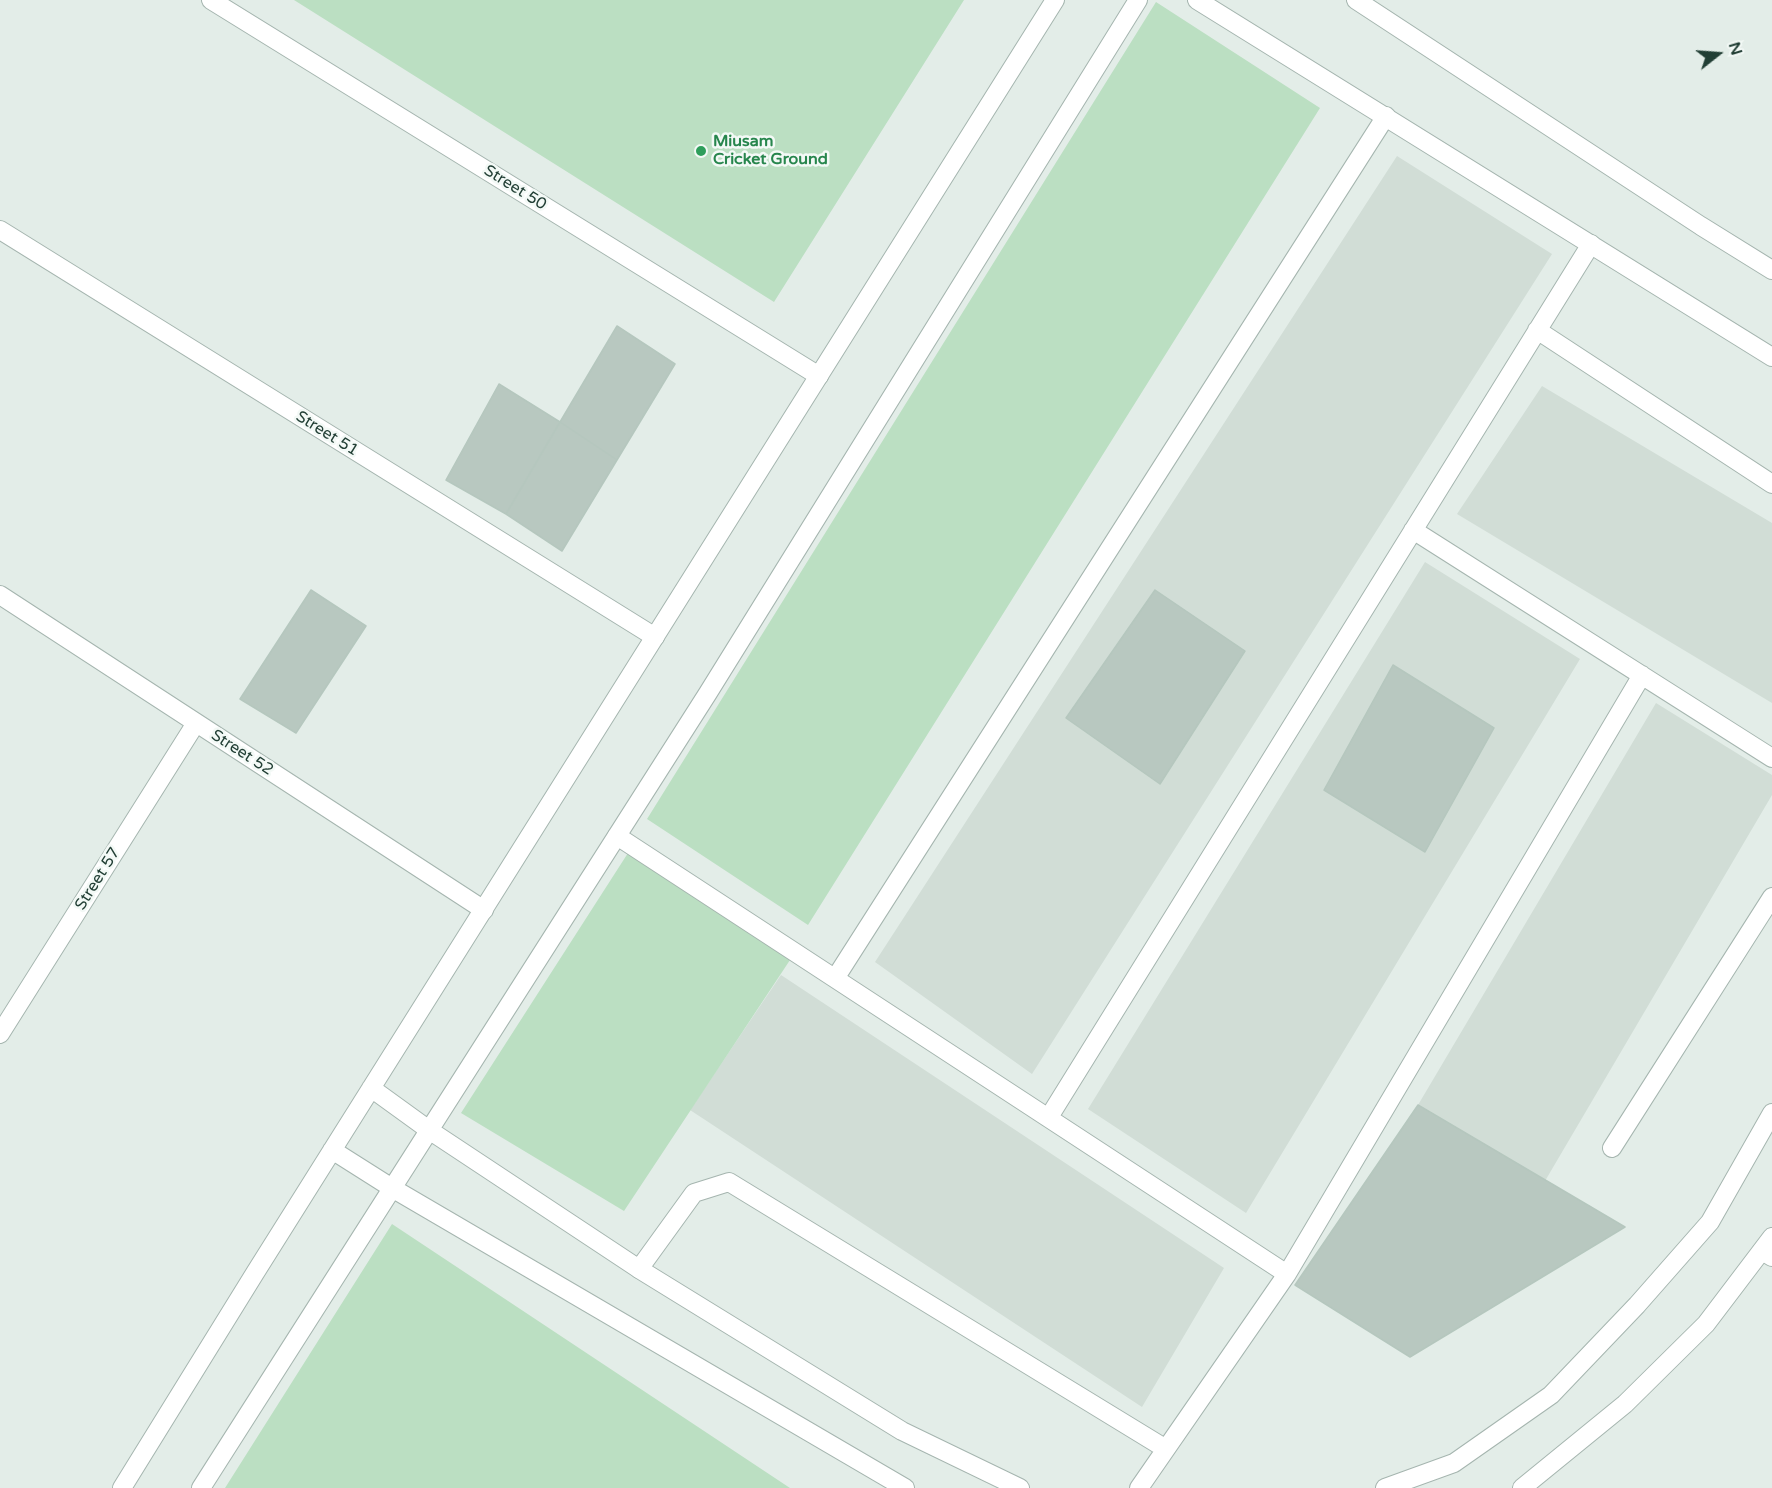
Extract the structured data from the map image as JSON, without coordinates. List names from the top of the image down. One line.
{"streets":{"street":["Street 50","Street 51","Street 52","Street 57"]},"crossings":[["Street 52","Street 57"]],"places":["Miusam Cricket Ground"],"north":"right"}
